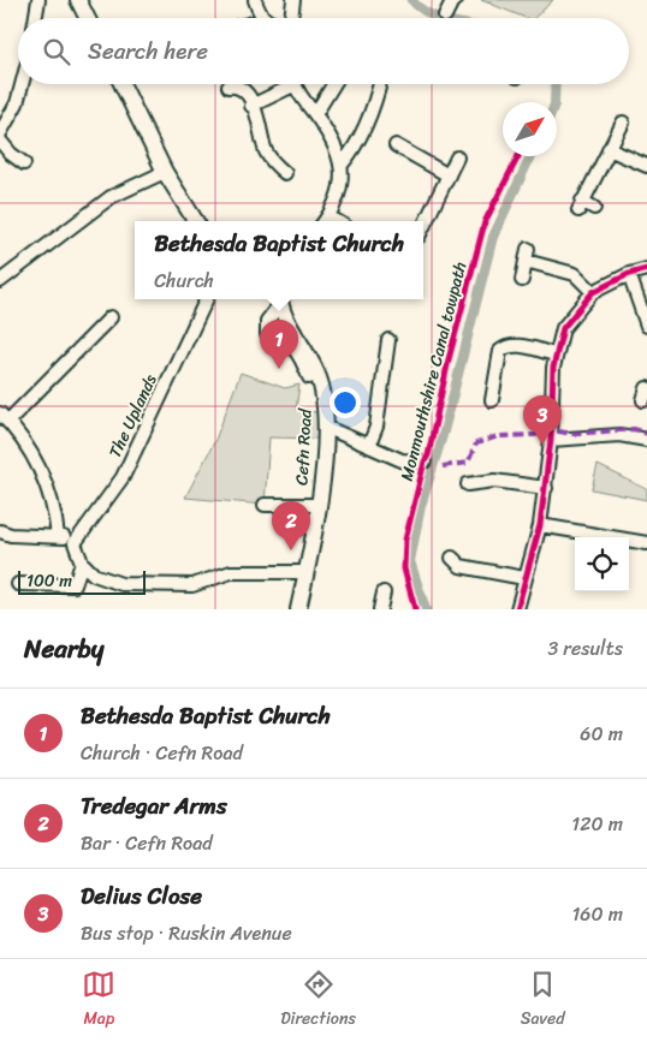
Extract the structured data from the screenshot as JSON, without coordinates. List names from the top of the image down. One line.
{"streets":{"main road":["Cefn Road"],"street":["The Uplands"],"cycle path":["Monmouthshire Canal towpath"]},"scale_bar":"100 m","north":"top right","page":{"search":"Search here","popup":["Bethesda Baptist Church","Church"],"pins":["1","3","2"],"scale":"100 m","heading":["Nearby","3 results"],"list":[{"mark":"1","name":"Bethesda Baptist Church","note":"Church · Cefn Road","value":"60 m"},{"mark":"2","name":"Tredegar Arms","note":"Bar · Cefn Road","value":"120 m"},{"mark":"3","name":"Delius Close","note":"Bus stop · Ruskin Avenue","value":"160 m"}],"nav":["Map","Directions","Saved"]}}
